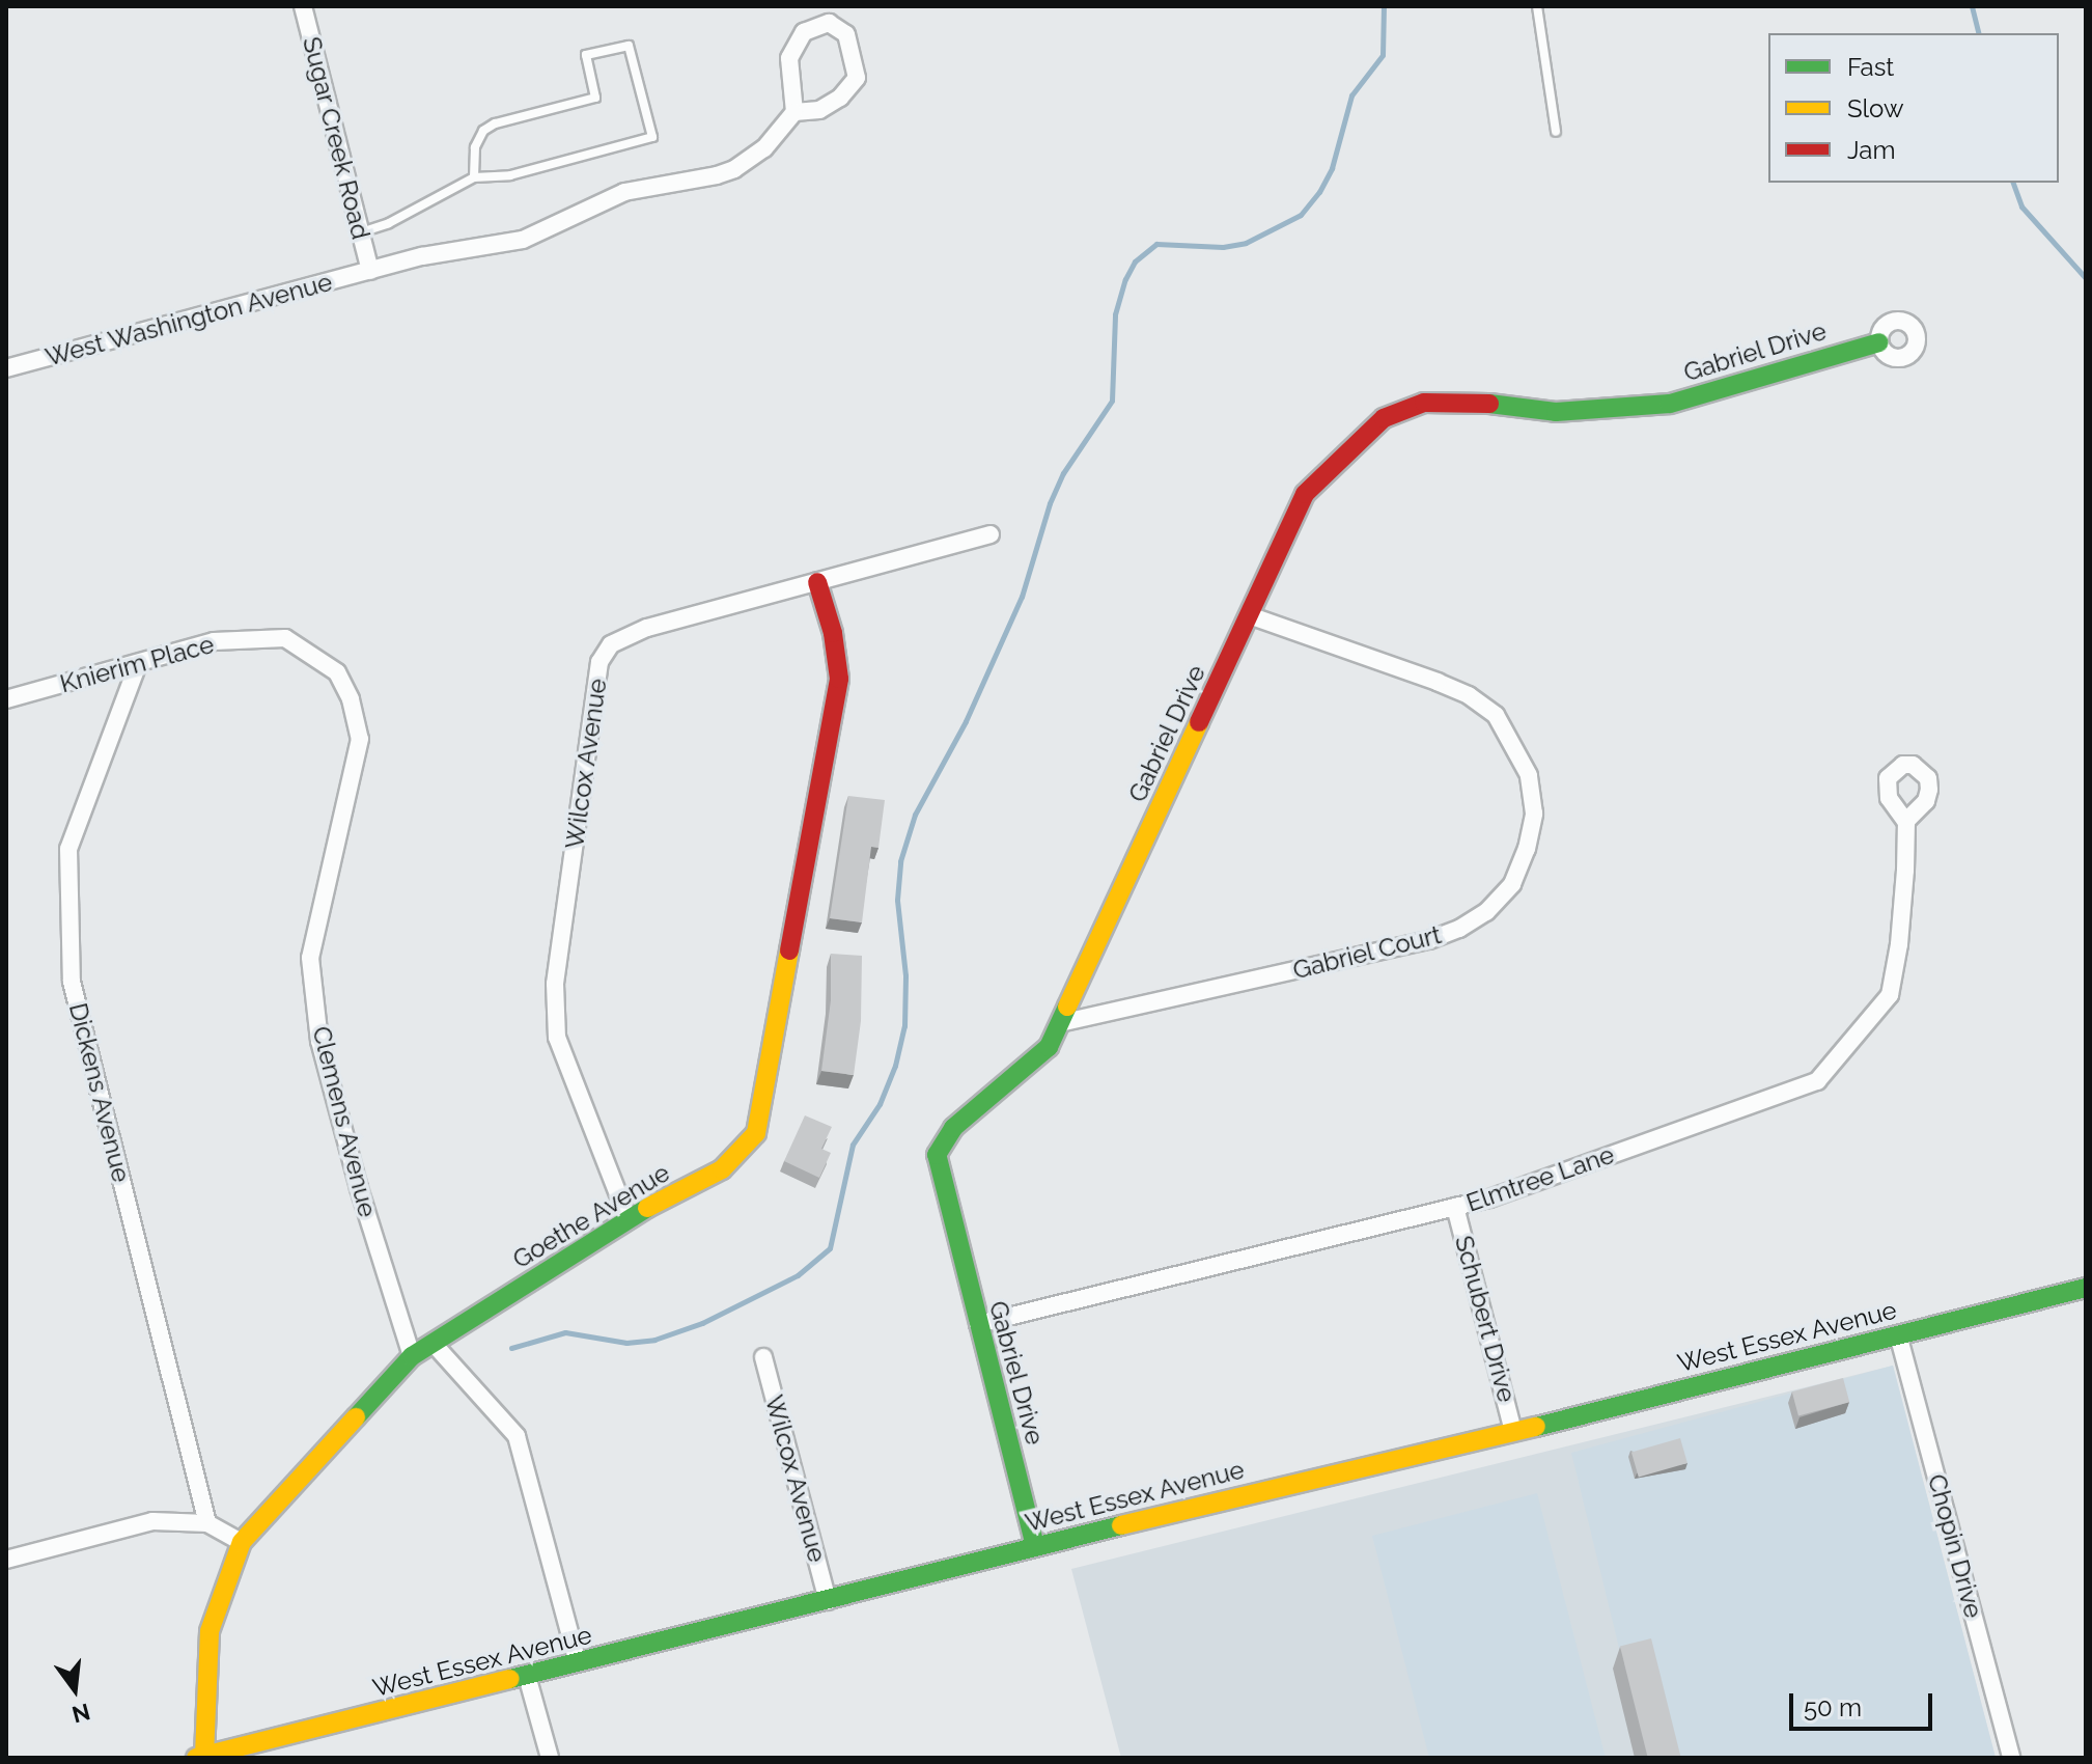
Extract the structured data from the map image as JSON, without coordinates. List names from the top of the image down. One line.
{"streets":{"street":["Sugar Creek Road","West Washington Avenue","Gabriel Drive","Knierim Place","Wilcox Avenue","Gabriel Court","Dickens Avenue","Clemens Avenue","Elmtree Lane","Goethe Avenue","Schubert Drive","West Essex Avenue","Chopin Drive"]},"crossings":[["Sugar Creek Road","West Washington Avenue"],["Gabriel Drive","Gabriel Court"],["Gabriel Drive","Elmtree Lane"],["Gabriel Drive","West Essex Avenue"],["Knierim Place","Dickens Avenue"],["Knierim Place","Clemens Avenue"],["Wilcox Avenue","Goethe Avenue"],["Wilcox Avenue","West Essex Avenue"],["Clemens Avenue","Goethe Avenue"],["Elmtree Lane","Schubert Drive"],["Goethe Avenue","West Essex Avenue"],["Schubert Drive","West Essex Avenue"],["West Essex Avenue","Chopin Drive"]],"legend":["Fast","Slow","Jam"],"scale_bar":"50 m","north":"bottom"}
